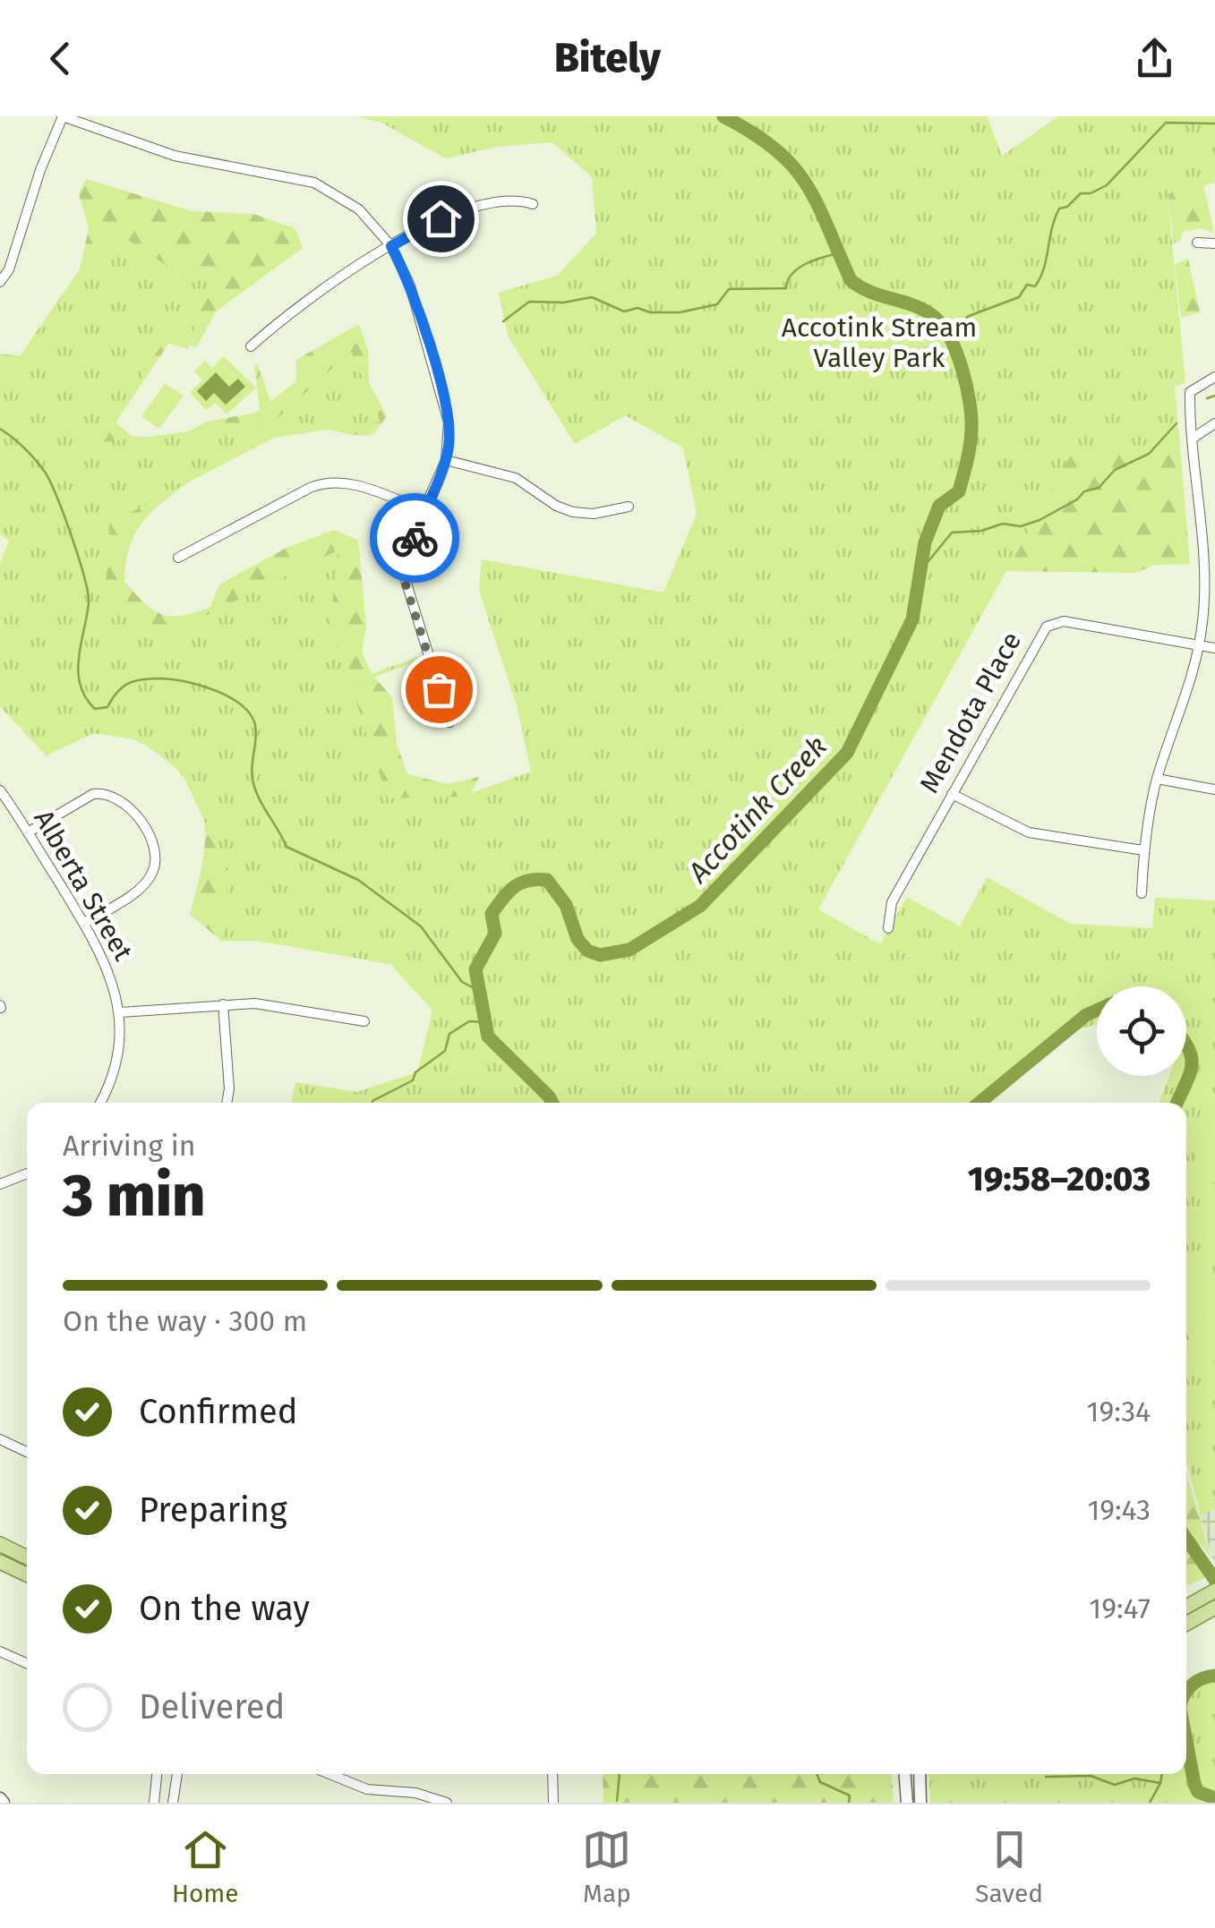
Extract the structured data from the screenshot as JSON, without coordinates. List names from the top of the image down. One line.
{"streets":{"street":["Mendota Place","Alberta Street"]},"water":["Accotink Creek"],"parks":["Accotink Stream Valley Park"],"page":{"header":"Bitely","heading":["3 min","Arriving in","19:58–20:03"],"bar":"On the way · 300 m","list":[["Confirmed","19:34"],["Preparing","19:43"],["On the way","19:47"],"Delivered"],"tabs":["Home","Map","Saved"]}}
